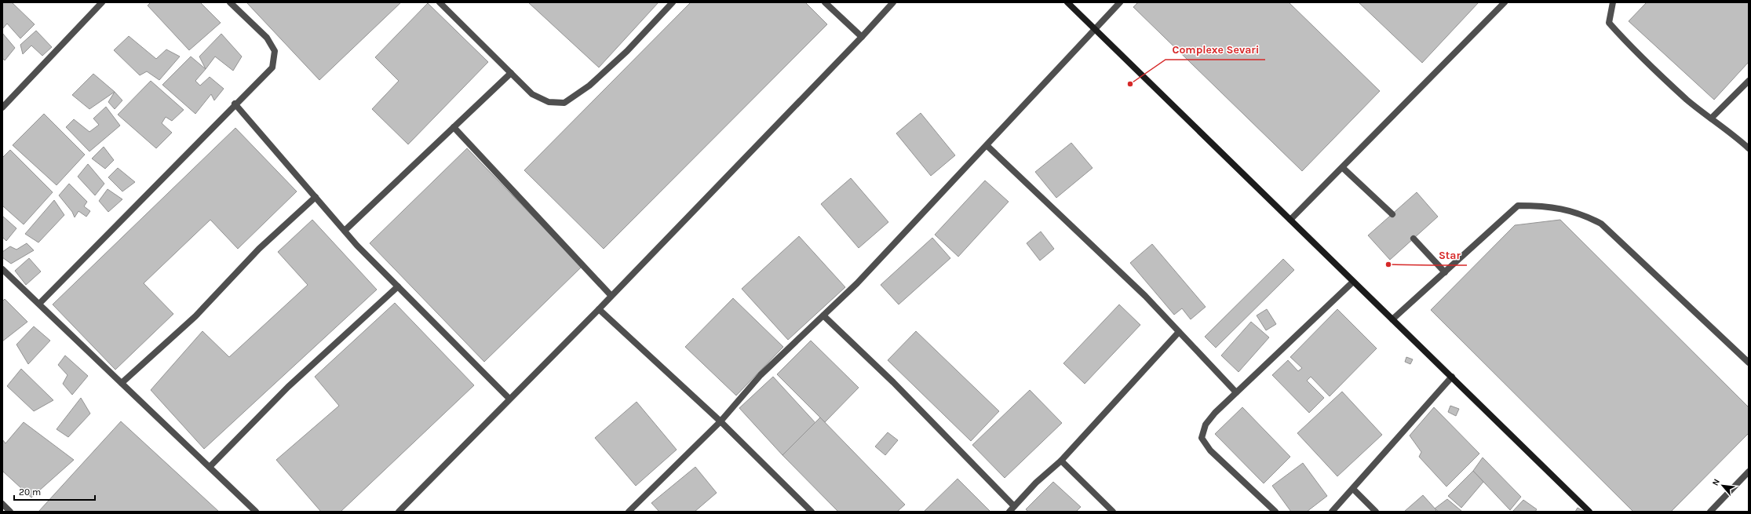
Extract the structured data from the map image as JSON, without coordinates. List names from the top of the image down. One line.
{"places":["Complexe Sevari","Star"],"scale_bar":"20 m","north":"top left"}
